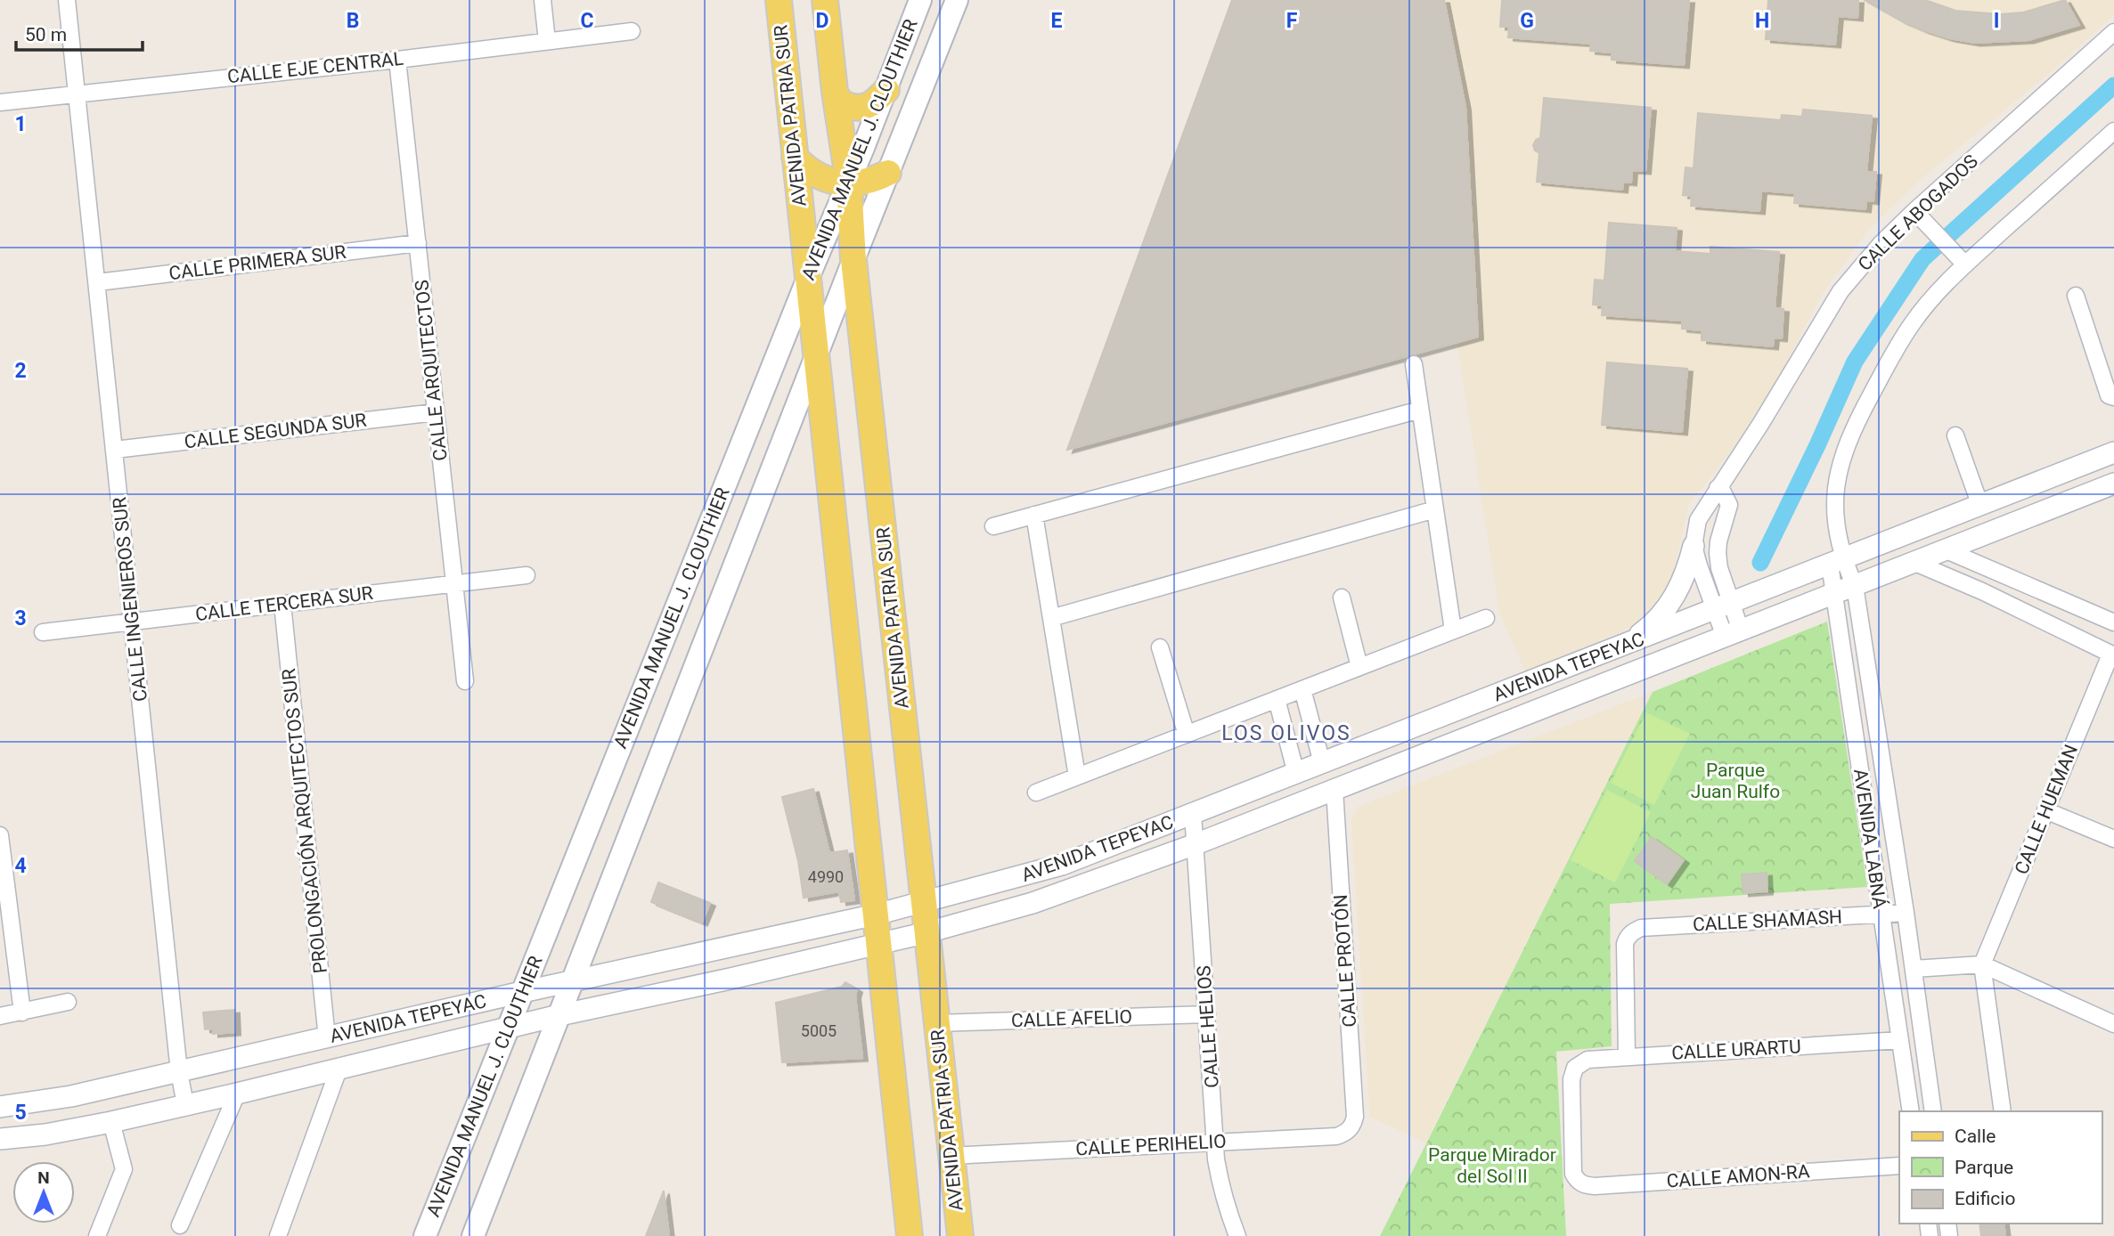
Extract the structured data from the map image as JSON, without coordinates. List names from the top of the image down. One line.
{"streets":{"main road":["AVENIDA PATRIA SUR","AVENIDA MANUEL J. CLOUTHIER"],"street":["CALLE EJE CENTRAL","CALLE ABOGADOS","CALLE PRIMERA SUR","CALLE ARQUITECTOS","CALLE SEGUNDA SUR","CALLE INGENIEROS SUR","CALLE TERCERA SUR","AVENIDA TEPEYAC","CALLE HUEMAN","PROLONGACIÓN ARQUITECTOS SUR","AVENIDA LABNÁ","CALLE SHAMASH","CALLE PROTÓN","CALLE AFELIO","CALLE HELIOS","CALLE URARTU","CALLE PERIHELIO","CALLE AMON-RA"]},"crossings":[["CALLE EJE CENTRAL","CALLE ARQUITECTOS"],["CALLE EJE CENTRAL","CALLE INGENIEROS SUR"],["AVENIDA PATRIA SUR","AVENIDA MANUEL J. CLOUTHIER"],["AVENIDA PATRIA SUR","AVENIDA TEPEYAC"],["AVENIDA PATRIA SUR","CALLE AFELIO"],["AVENIDA PATRIA SUR","CALLE PERIHELIO"],["AVENIDA MANUEL J. CLOUTHIER","AVENIDA TEPEYAC"],["CALLE PRIMERA SUR","CALLE ARQUITECTOS"],["CALLE PRIMERA SUR","CALLE INGENIEROS SUR"],["CALLE ARQUITECTOS","CALLE SEGUNDA SUR"],["CALLE ARQUITECTOS","CALLE TERCERA SUR"],["CALLE SEGUNDA SUR","CALLE INGENIEROS SUR"],["CALLE INGENIEROS SUR","CALLE TERCERA SUR"],["CALLE INGENIEROS SUR","AVENIDA TEPEYAC"],["CALLE TERCERA SUR","PROLONGACIÓN ARQUITECTOS SUR"],["AVENIDA TEPEYAC","PROLONGACIÓN ARQUITECTOS SUR"],["AVENIDA TEPEYAC","AVENIDA LABNÁ"],["AVENIDA TEPEYAC","CALLE PROTÓN"],["AVENIDA TEPEYAC","CALLE HELIOS"],["AVENIDA LABNÁ","CALLE SHAMASH"],["AVENIDA LABNÁ","CALLE URARTU"],["CALLE SHAMASH","CALLE URARTU"],["CALLE PROTÓN","CALLE PERIHELIO"],["CALLE AFELIO","CALLE HELIOS"],["CALLE HELIOS","CALLE PERIHELIO"],["CALLE URARTU","CALLE AMON-RA"]],"districts":["LOS OLIVOS"],"parks":["Parque Juan Rulfo","Parque Mirador del Sol II"],"house_numbers":["4990","5005"],"legend":["Calle","Parque","Edificio"],"scale_bar":"50 m","north":"top","grid":{"columns":["B","C","D","E","F","G","H","I"],"rows":["1","2","3","4","5"]}}
